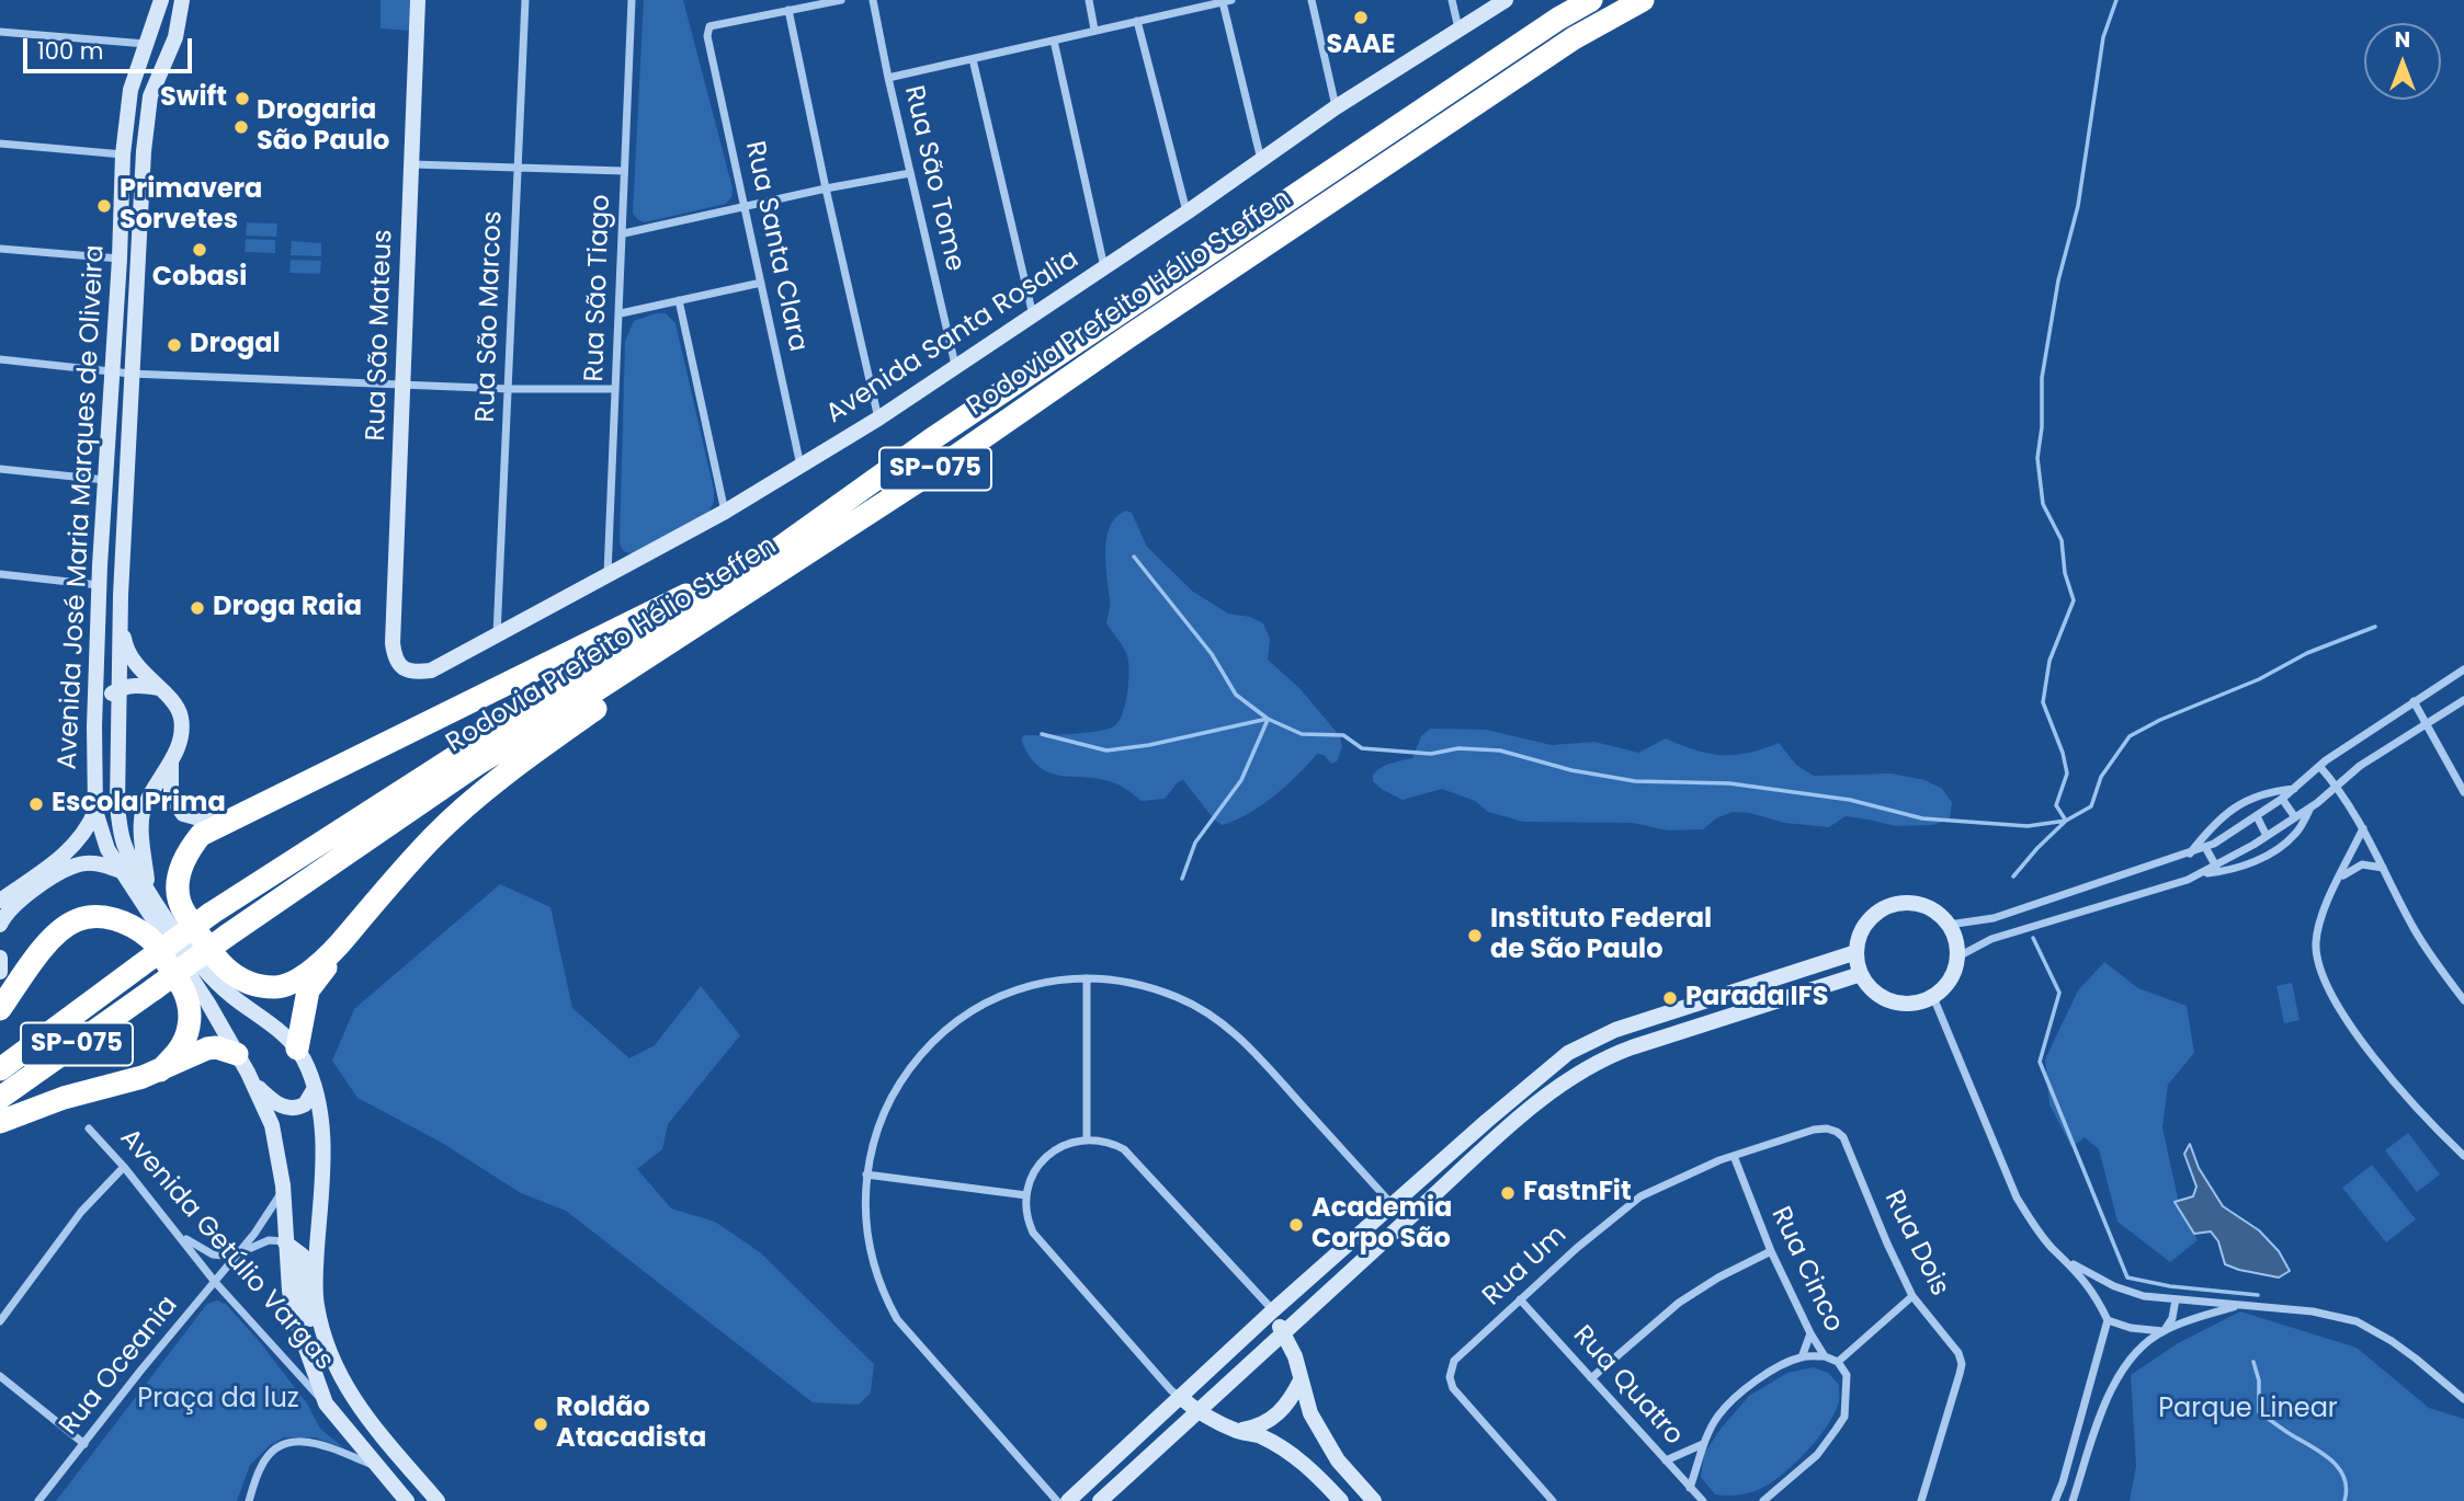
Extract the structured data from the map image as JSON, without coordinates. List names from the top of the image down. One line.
{"streets":{"highway":["Rodovia Prefeito Hélio Steffen","SP-075"],"street":["Rua São Tome","Rua Santa Clara","Rua São Tiago","Rua São Marcos","Rua São Mateus","Avenida Santa Rosalia","Avenida José Maria Marques de Oliveira","Rua Dois","Avenida Getúlio Vargas","Rua Um","Rua Cinco","Rua Oceania","Rua Quatro"]},"crossings":[["Rua São Tome","Avenida Santa Rosalia"],["Rua Santa Clara","Avenida Santa Rosalia"],["Rua São Tiago","Avenida Santa Rosalia"],["Rua São Marcos","Avenida Santa Rosalia"],["Rua São Mateus","Avenida Santa Rosalia"],["Avenida José Maria Marques de Oliveira","Avenida Getúlio Vargas"],["Rua Dois","Rua Um"],["Avenida Getúlio Vargas","Rua Oceania"],["Rua Um","Rua Cinco"],["Rua Um","Rua Quatro"]],"parks":["Praça da luz","Parque Linear"],"places":["SAAE","Swift","Drogaria São Paulo","Primavera Sorvetes","Cobasi","Drogal","Droga Raia","Escola Prima","Instituto Federal de São Paulo","Parada IFS","FastnFit","Academia Corpo São","Roldão Atacadista"],"scale_bar":"100 m","north":"top"}
